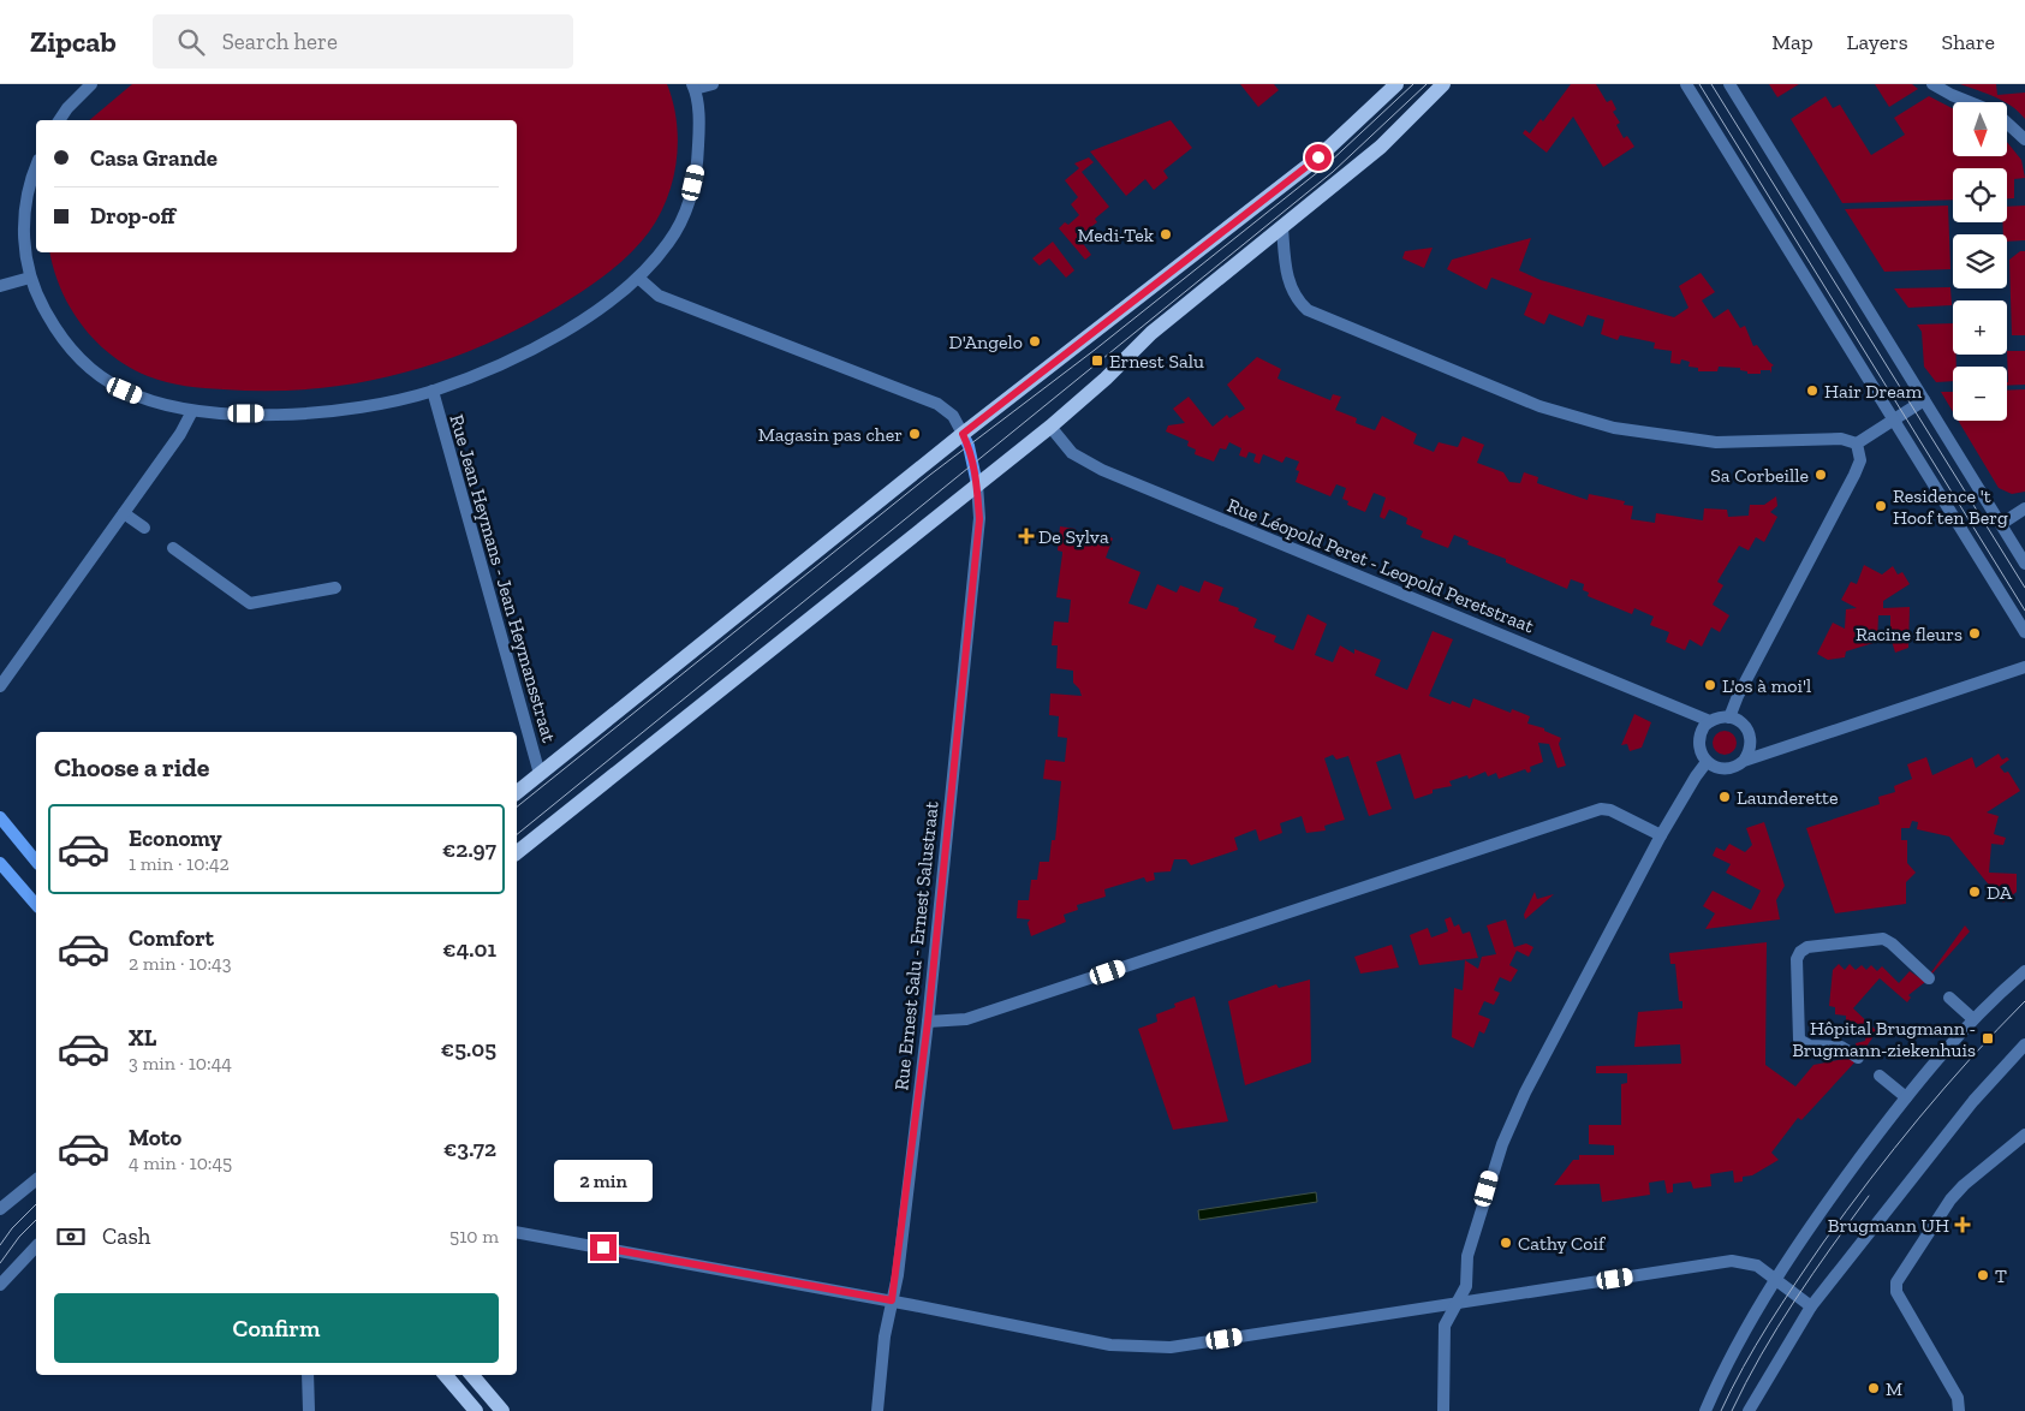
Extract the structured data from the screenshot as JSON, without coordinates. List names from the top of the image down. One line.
{"streets":{"street":["Rue Léopold Peret - Leopold Peretstraat","Rue Jean Heymans - Jean Heymansstraat","Rue Ernest Salu - Ernest Salustraat"]},"places":{"other":["Medi-Tek","D'Angelo","Hair Dream","Magasin pas cher","Sa Corbeille","Residence 't Hoof ten Berg","Racine fleurs","L'os à moi'l","Launderette","DA","Cathy Coif","T","M"],"transit":["Ernest Salu","Hôpital Brugmann - Brugmann-ziekenhuis"],"health":["De Sylva","Brugmann UH"]},"north":"bottom","page":{"header":"Zipcab","search":"Search here","nav":["Map","Layers","Share"],"map_buttons":["+","−"],"banner":["Casa Grande","Drop-off"],"heading":"Choose a ride","list":[{"name":"Economy","note":"1 min · 10:42","value":"€2.97"},{"name":"Comfort","note":"2 min · 10:43","value":"€4.01"},{"name":"XL","note":"3 min · 10:44","value":"€5.05"},{"name":"Moto","note":"4 min · 10:45","value":"€3.72"}],"bubble":"2 min","pay":["Cash","510 m"],"buttons":"Confirm"}}
